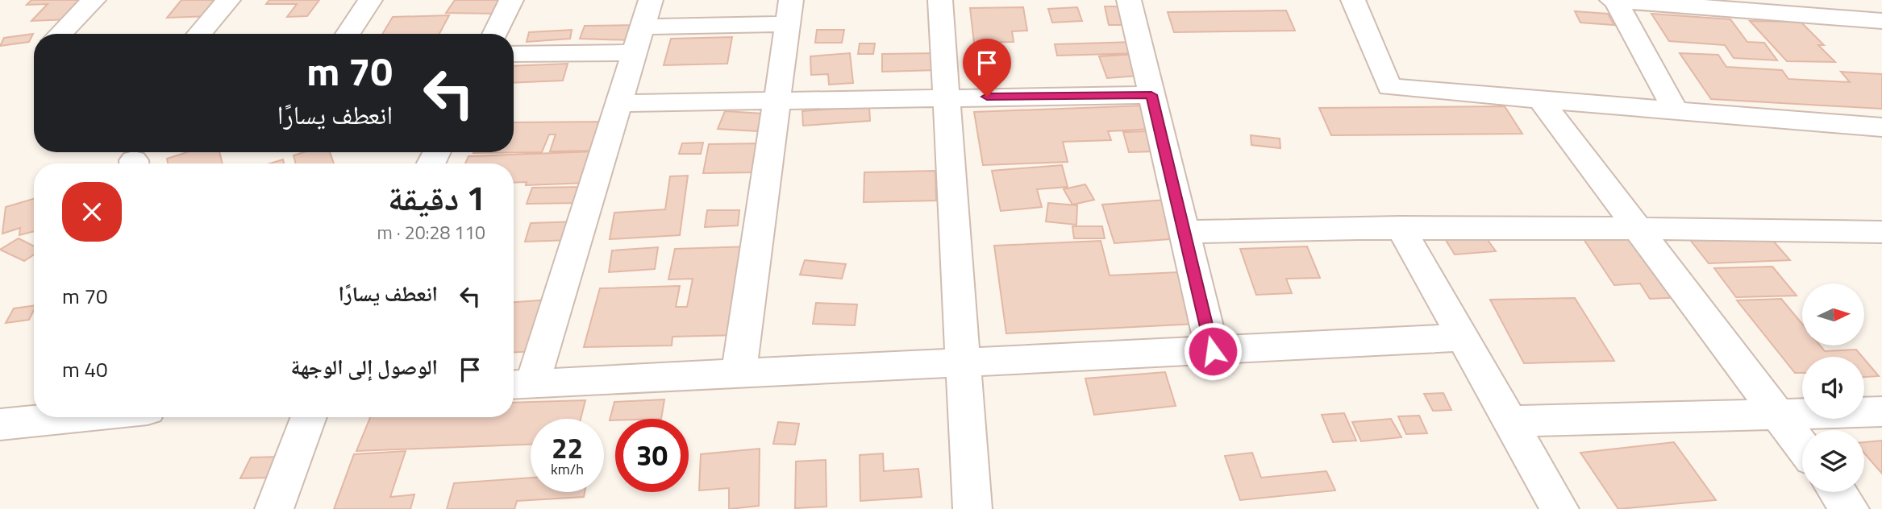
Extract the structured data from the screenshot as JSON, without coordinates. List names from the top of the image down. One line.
{"north":"right","page":{"turn":["70 m","انعطف يسارًا"],"heading":["1 دقيقة","110 m · 20:28"],"list":[{"name":"انعطف يسارًا","value":"70 m"},{"name":"الوصول إلى الوجهة","value":"40 m"}],"speed":"22 km/h","limit":"30"}}
